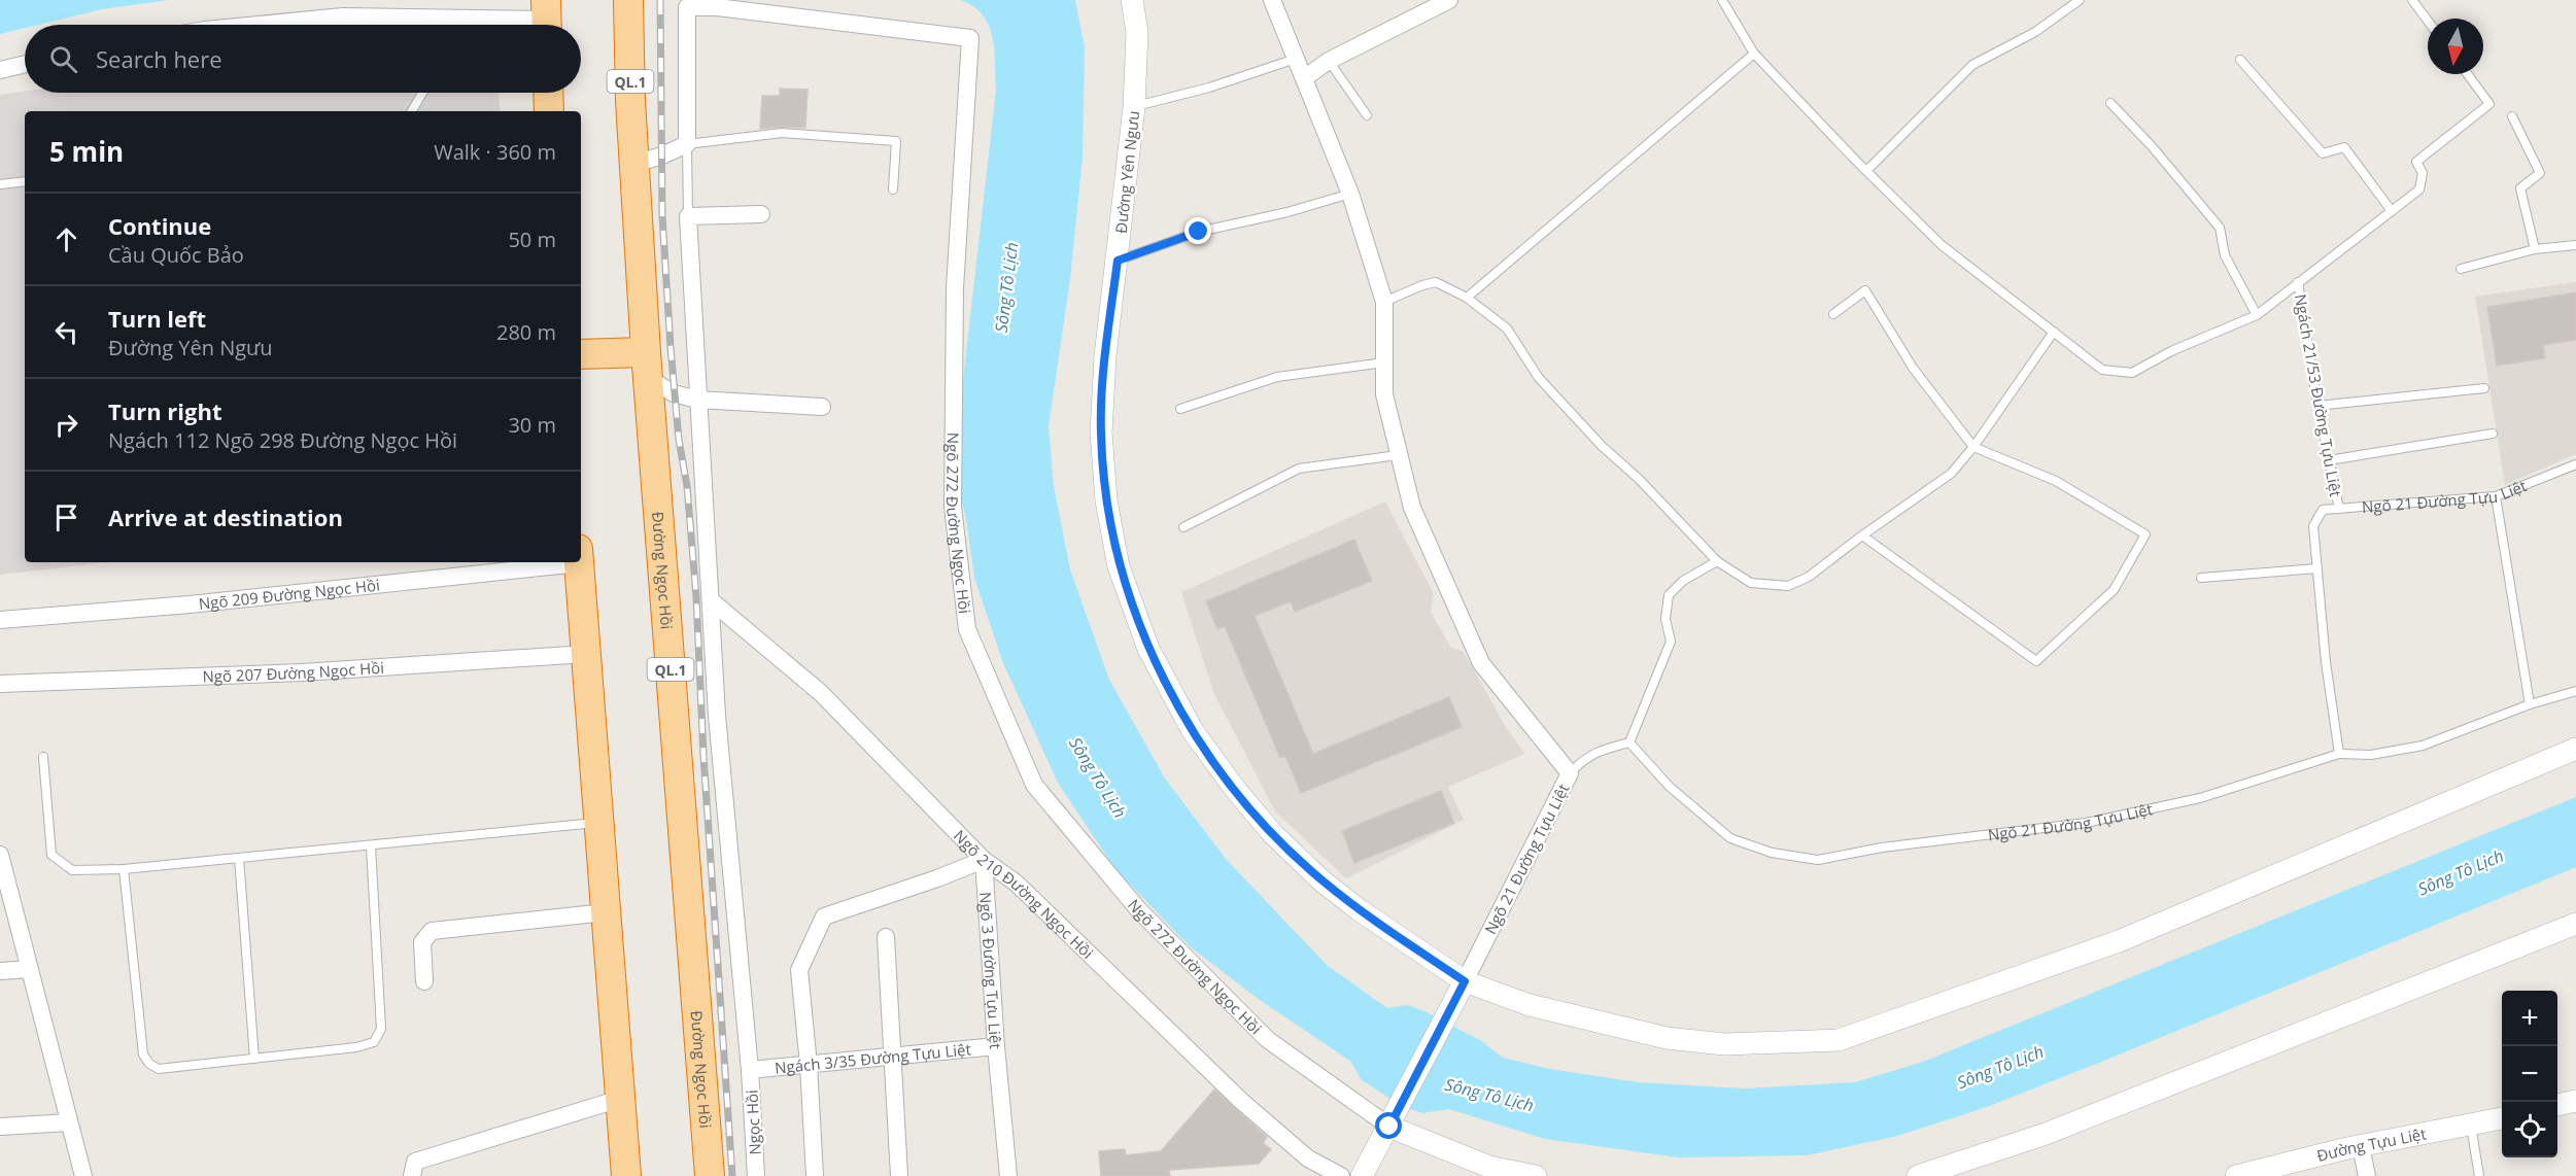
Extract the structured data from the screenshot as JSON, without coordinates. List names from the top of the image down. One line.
{"streets":{"highway":["QL.1","Đường Ngọc Hồi"],"street":["Đường Yên Ngưu","Ngõ 21 Đường Tựu Liệt","Ngõ 272 Đường Ngọc Hồi","Ngõ 209 Đường Ngọc Hồi","Ngõ 207 Đường Ngọc Hồi","Ngõ 210 Đường Ngọc Hồi","Ngõ 3 Đường Tựu Liệt","Ngách 3/35 Đường Tựu Liệt","Ngọc Hồi","Đường Tựu Liệt"],"lane":["Ngách 21/53 Đường Tựu Liệt"]},"crossings":[["Đường Yên Ngưu","Ngõ 21 Đường Tựu Liệt"],["Ngách 21/53 Đường Tựu Liệt","Ngõ 21 Đường Tựu Liệt"],["Ngõ 210 Đường Ngọc Hồi","Ngõ 3 Đường Tựu Liệt"],["Ngõ 210 Đường Ngọc Hồi","Ngọc Hồi"],["Ngõ 3 Đường Tựu Liệt","Ngách 3/35 Đường Tựu Liệt"],["Ngách 3/35 Đường Tựu Liệt","Ngọc Hồi"]],"water":["Sông Tô Lịch"],"north":"bottom","page":{"search":"Search here","heading":["5 min","Walk · 360 m"],"list":[["Continue","Cầu Quốc Bảo","50 m"],["Turn left","Đường Yên Ngưu","280 m"],["Turn right","Ngách 112 Ngõ 298 Đường Ngọc Hồi","30 m"],"Arrive at destination"],"map_buttons":["+","−"]}}
